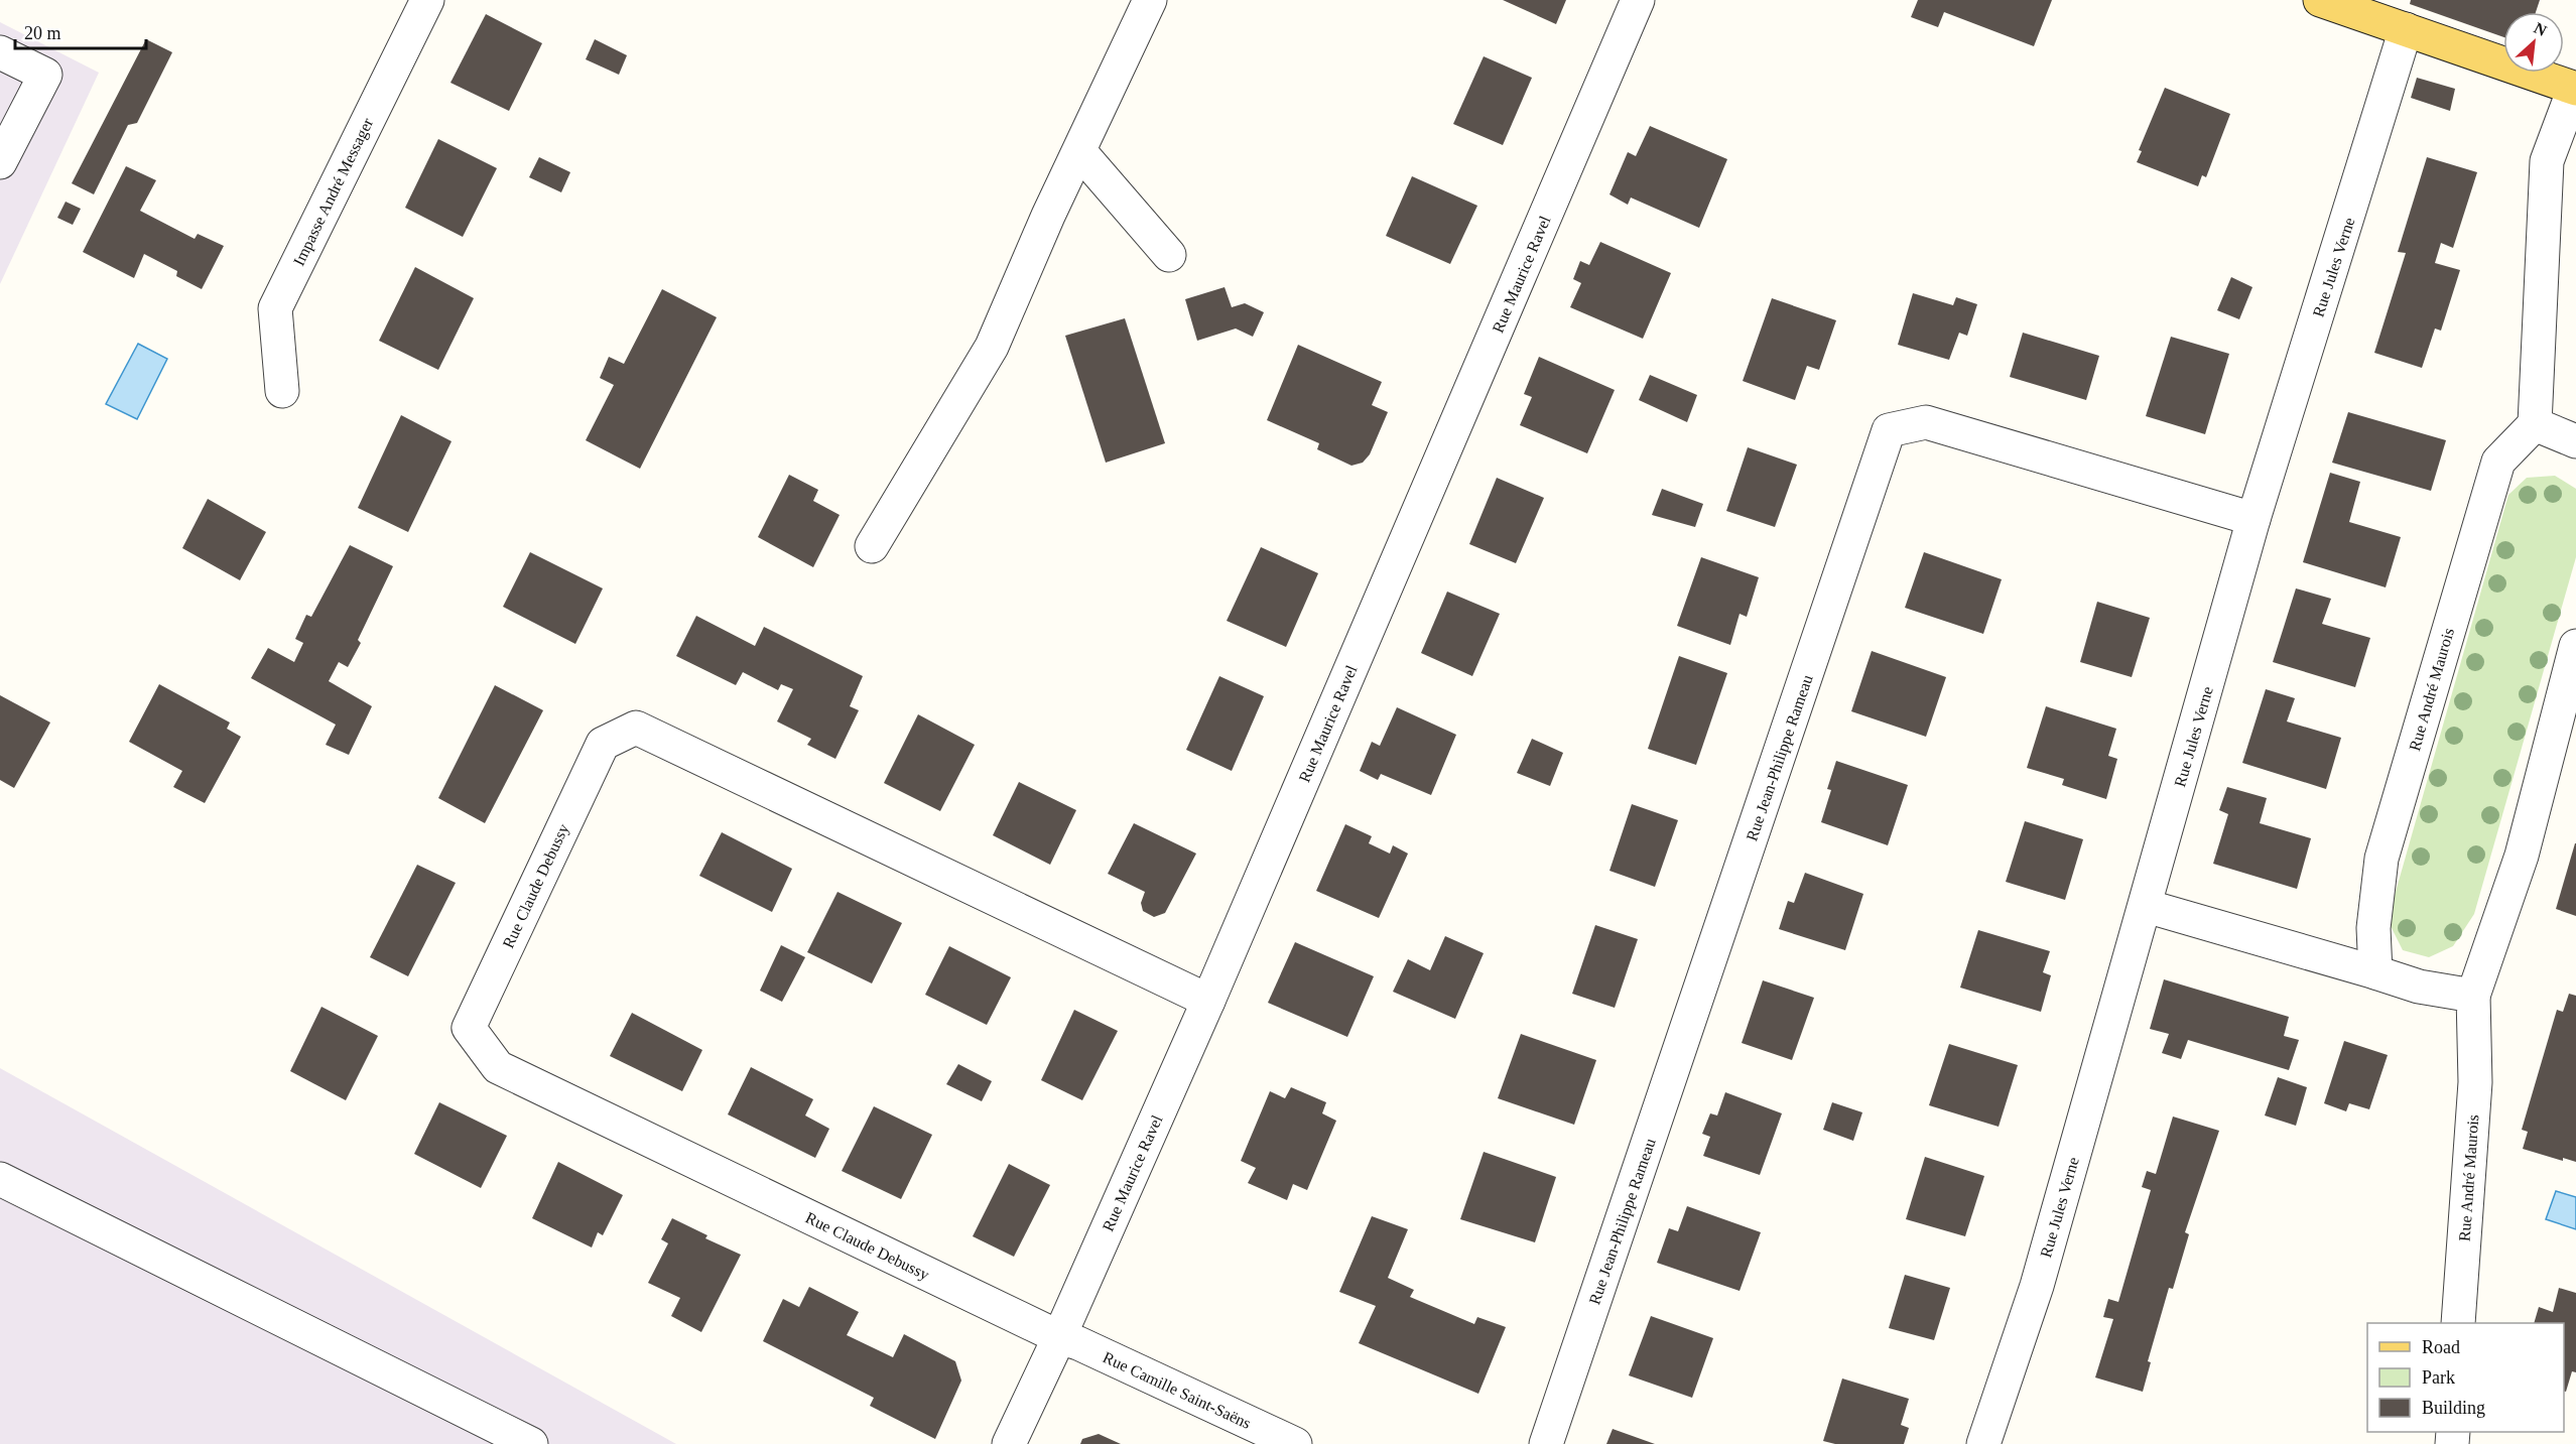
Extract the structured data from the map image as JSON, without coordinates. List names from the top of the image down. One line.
{"streets":{"street":["Impasse André Messager","Rue Jules Verne","Rue Maurice Ravel","Rue André Maurois","Rue Jean-Philippe Rameau","Rue Claude Debussy","Rue Camille Saint-Saëns"]},"crossings":[["Rue Jules Verne","Rue Jean-Philippe Rameau"],["Rue Maurice Ravel","Rue Claude Debussy"],["Rue Maurice Ravel","Rue Camille Saint-Saëns"],["Rue Claude Debussy","Rue Camille Saint-Saëns"]],"legend":["Road","Park","Building"],"scale_bar":"20 m","north":"top right"}
